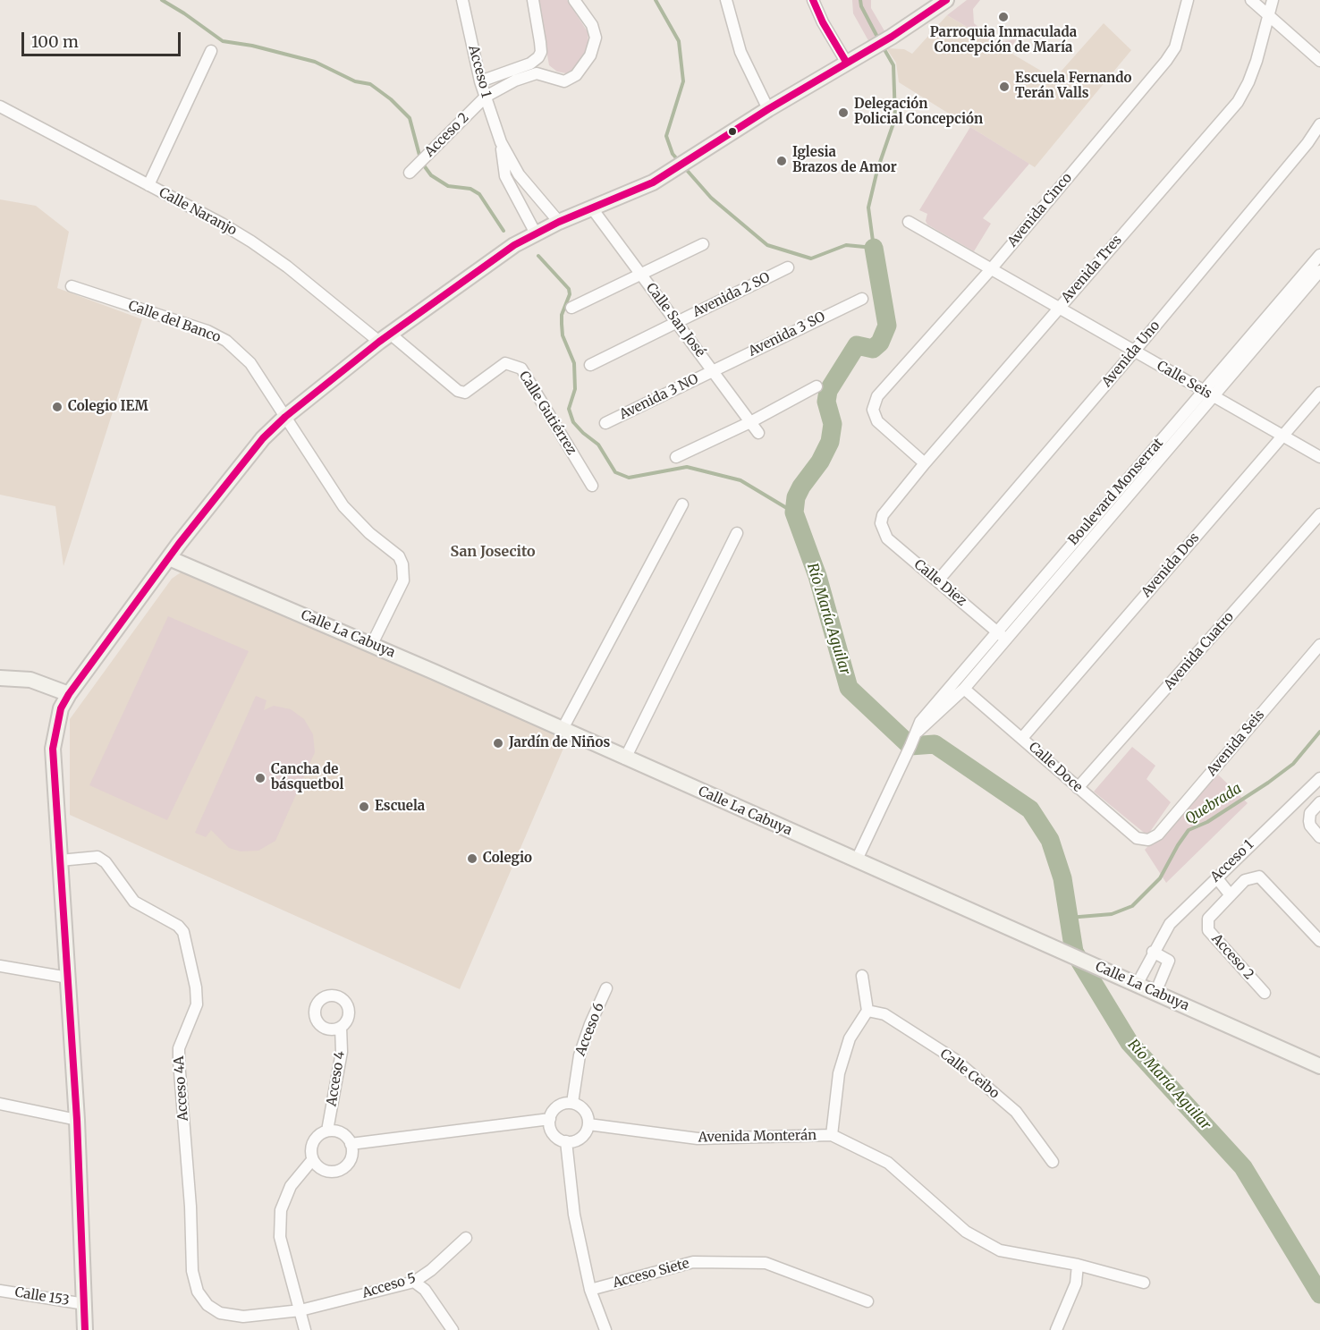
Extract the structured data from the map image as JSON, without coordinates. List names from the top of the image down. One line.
{"streets":{"main road":["Calle La Cabuya"],"street":["Acceso 1","Acceso 2","Avenida Cinco","Calle Naranjo","Avenida Tres","Avenida 2 SO","Calle San José","Calle del Banco","Avenida 3 SO","Avenida Uno","Calle Seis","Avenida 3 NO","Calle Gutiérrez","Boulevard Monserrat","Avenida Dos","Calle Diez","Avenida Cuatro","Avenida Seis","Calle Doce","Acceso 6","Calle Ceibo","Acceso 4","Acceso 4A","Avenida Monterán","Acceso Siete","Acceso 5","Calle 153"]},"crossings":[["Acceso 1","Acceso 2"],["Acceso 1","Calle La Cabuya"],["Avenida Cinco","Avenida Tres"],["Avenida Cinco","Calle Seis"],["Calle Naranjo","Calle Gutiérrez"],["Avenida Tres","Calle Seis"],["Avenida Tres","Calle Diez"],["Avenida 2 SO","Calle San José"],["Calle San José","Avenida 3 SO"],["Calle San José","Avenida 3 NO"],["Calle del Banco","Calle La Cabuya"],["Avenida 3 SO","Avenida 3 NO"],["Avenida Uno","Calle Seis"],["Avenida Uno","Calle Diez"],["Calle Seis","Boulevard Monserrat"],["Calle Seis","Avenida Dos"],["Boulevard Monserrat","Calle Diez"],["Boulevard Monserrat","Calle La Cabuya"],["Boulevard Monserrat","Calle Doce"],["Avenida Dos","Calle Doce"],["Avenida Cuatro","Calle Doce"],["Avenida Seis","Calle Doce"],["Acceso 6","Avenida Monterán"],["Acceso 4A","Acceso 5"]],"districts":["San Josecito"],"water":["Río María Aguilar","Quebrada"],"places":["Parroquia Inmaculada Concepción de María","Escuela Fernando Terán Valls","Delegación Policial Concepción","Iglesia Brazos de Amor","Colegio IEM","Jardín de Niños","Cancha de básquetbol","Escuela","Colegio"],"scale_bar":"100 m"}
